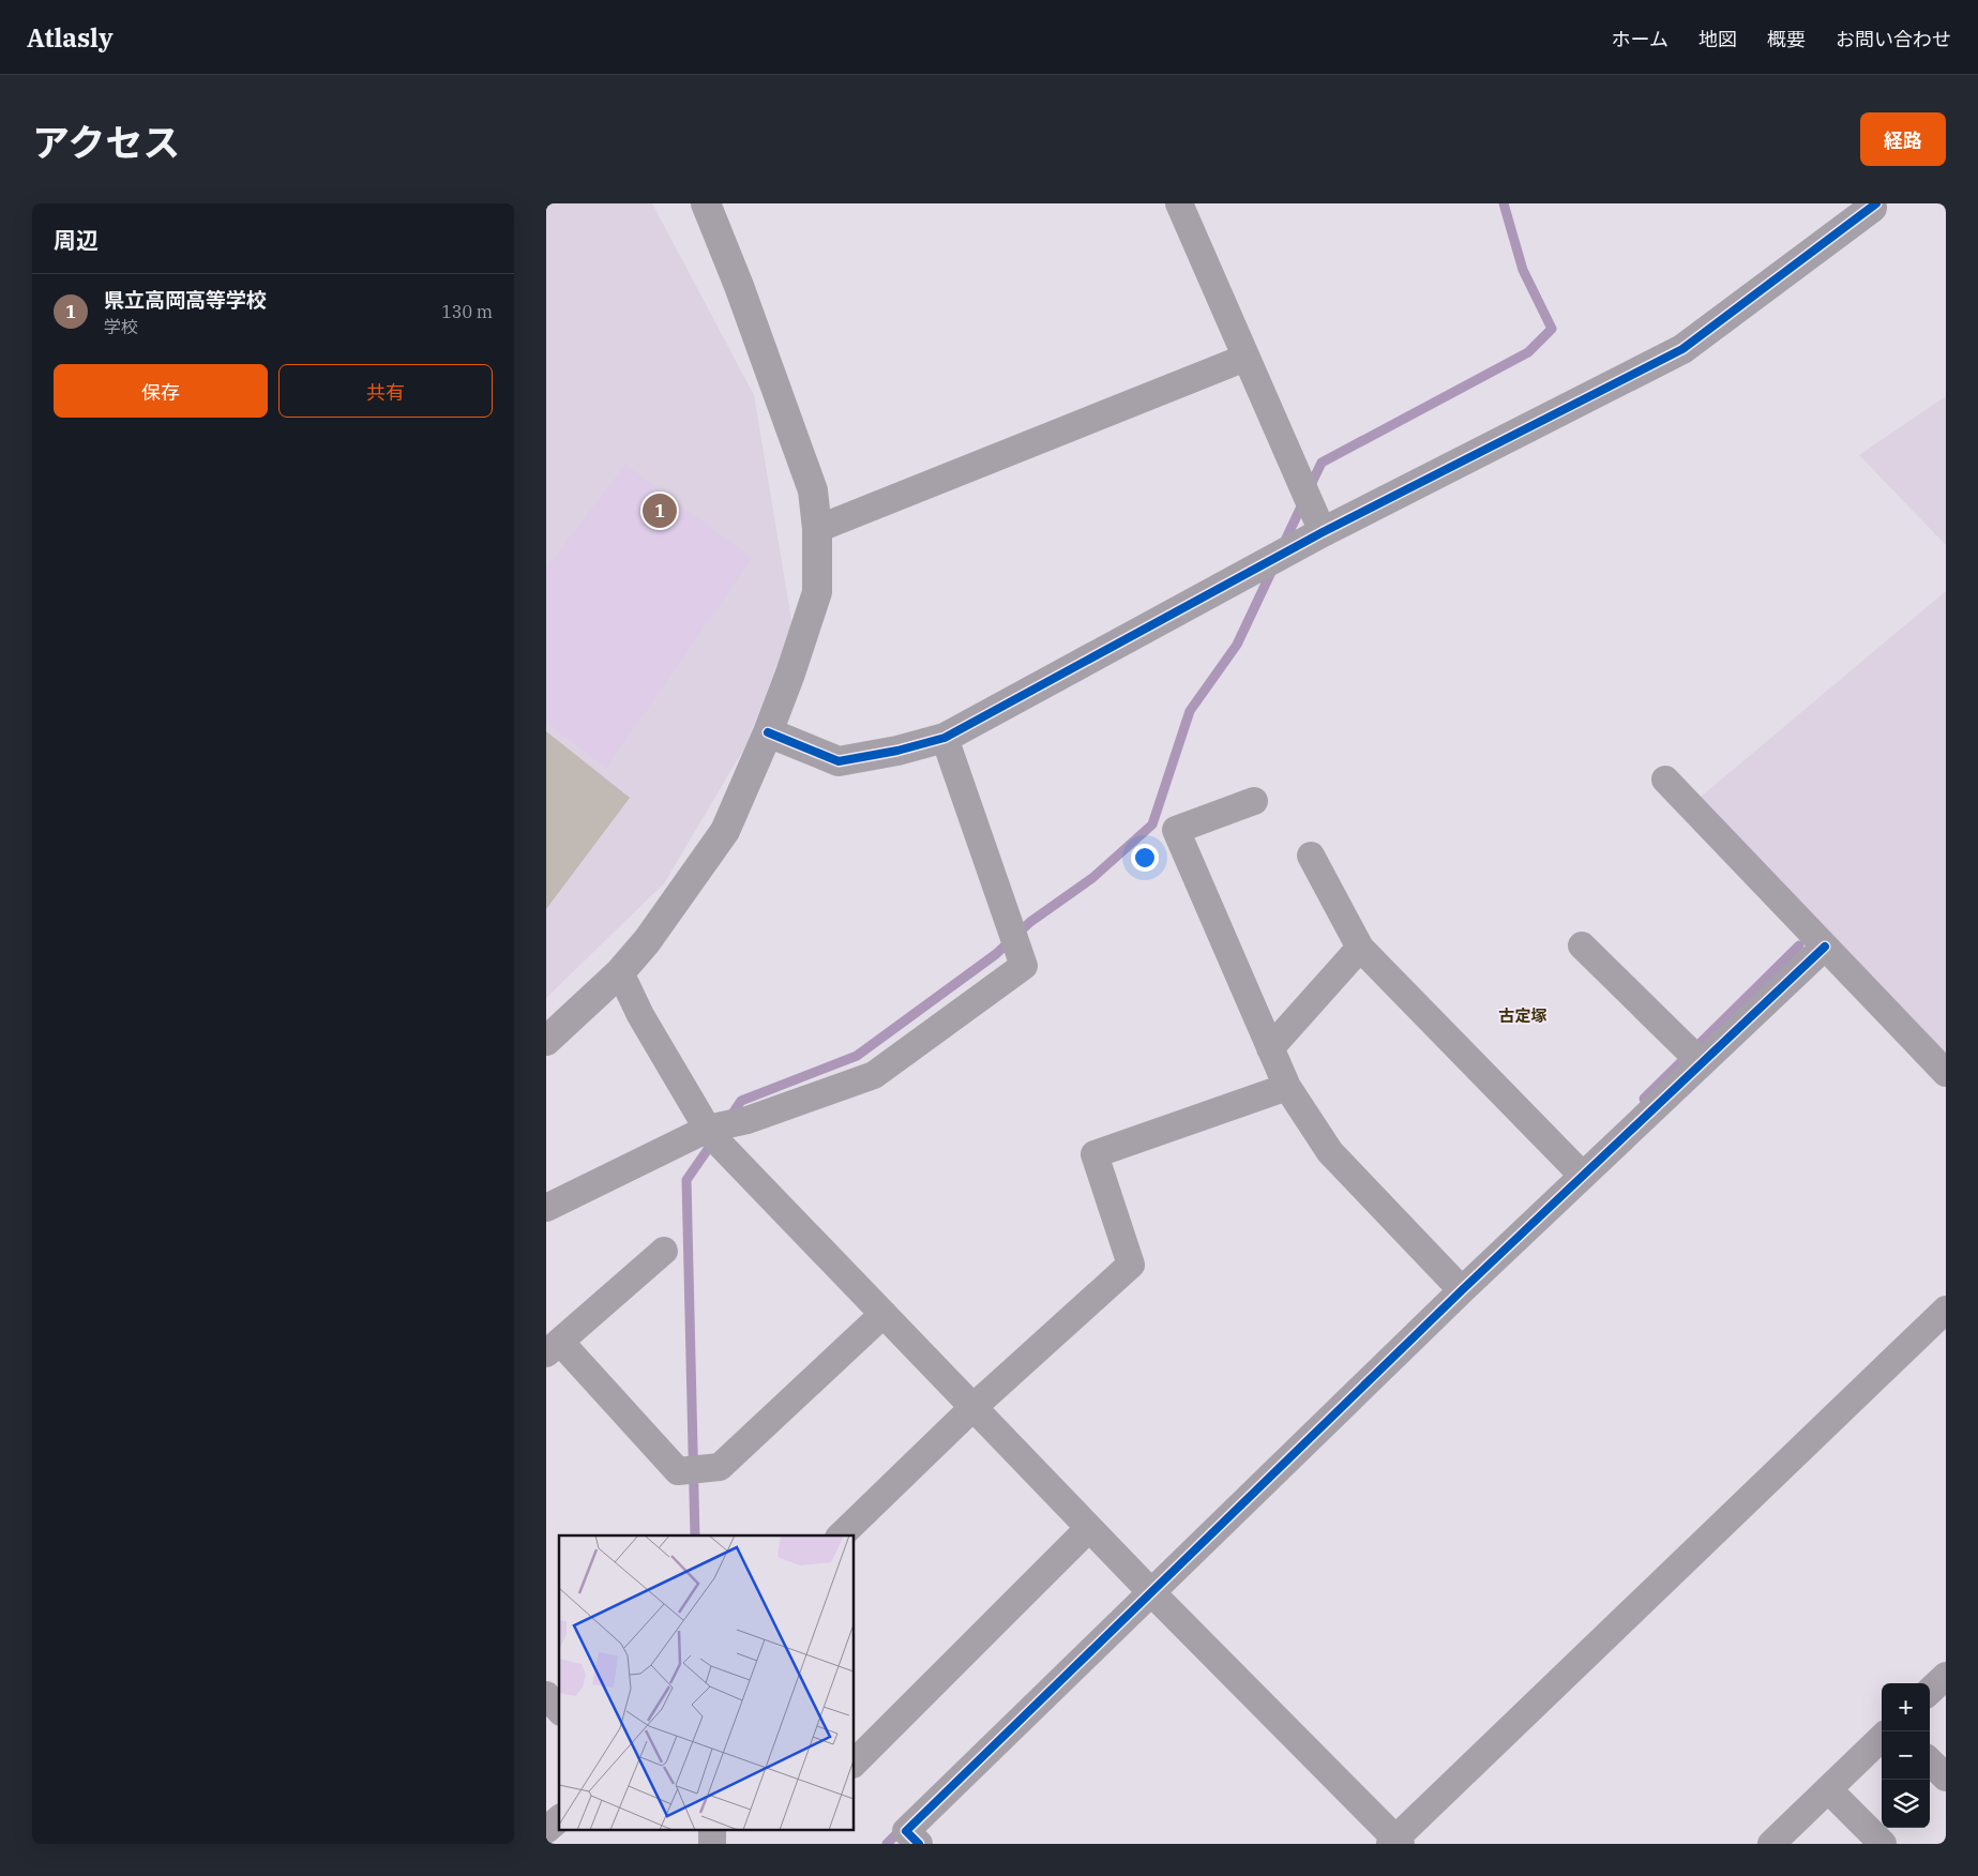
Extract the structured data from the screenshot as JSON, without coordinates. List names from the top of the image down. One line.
{"districts":["古定塚"],"page":{"header":"Atlasly","nav":["ホーム","地図","概要","お問い合わせ"],"title":"アクセス","buttons":["経路",["保存","共有"]],"heading":"周辺","list":[{"mark":"1","name":"県立高岡高等学校","note":"学校","value":"130 m"}],"pins":"1","map_buttons":["+","−"]}}
